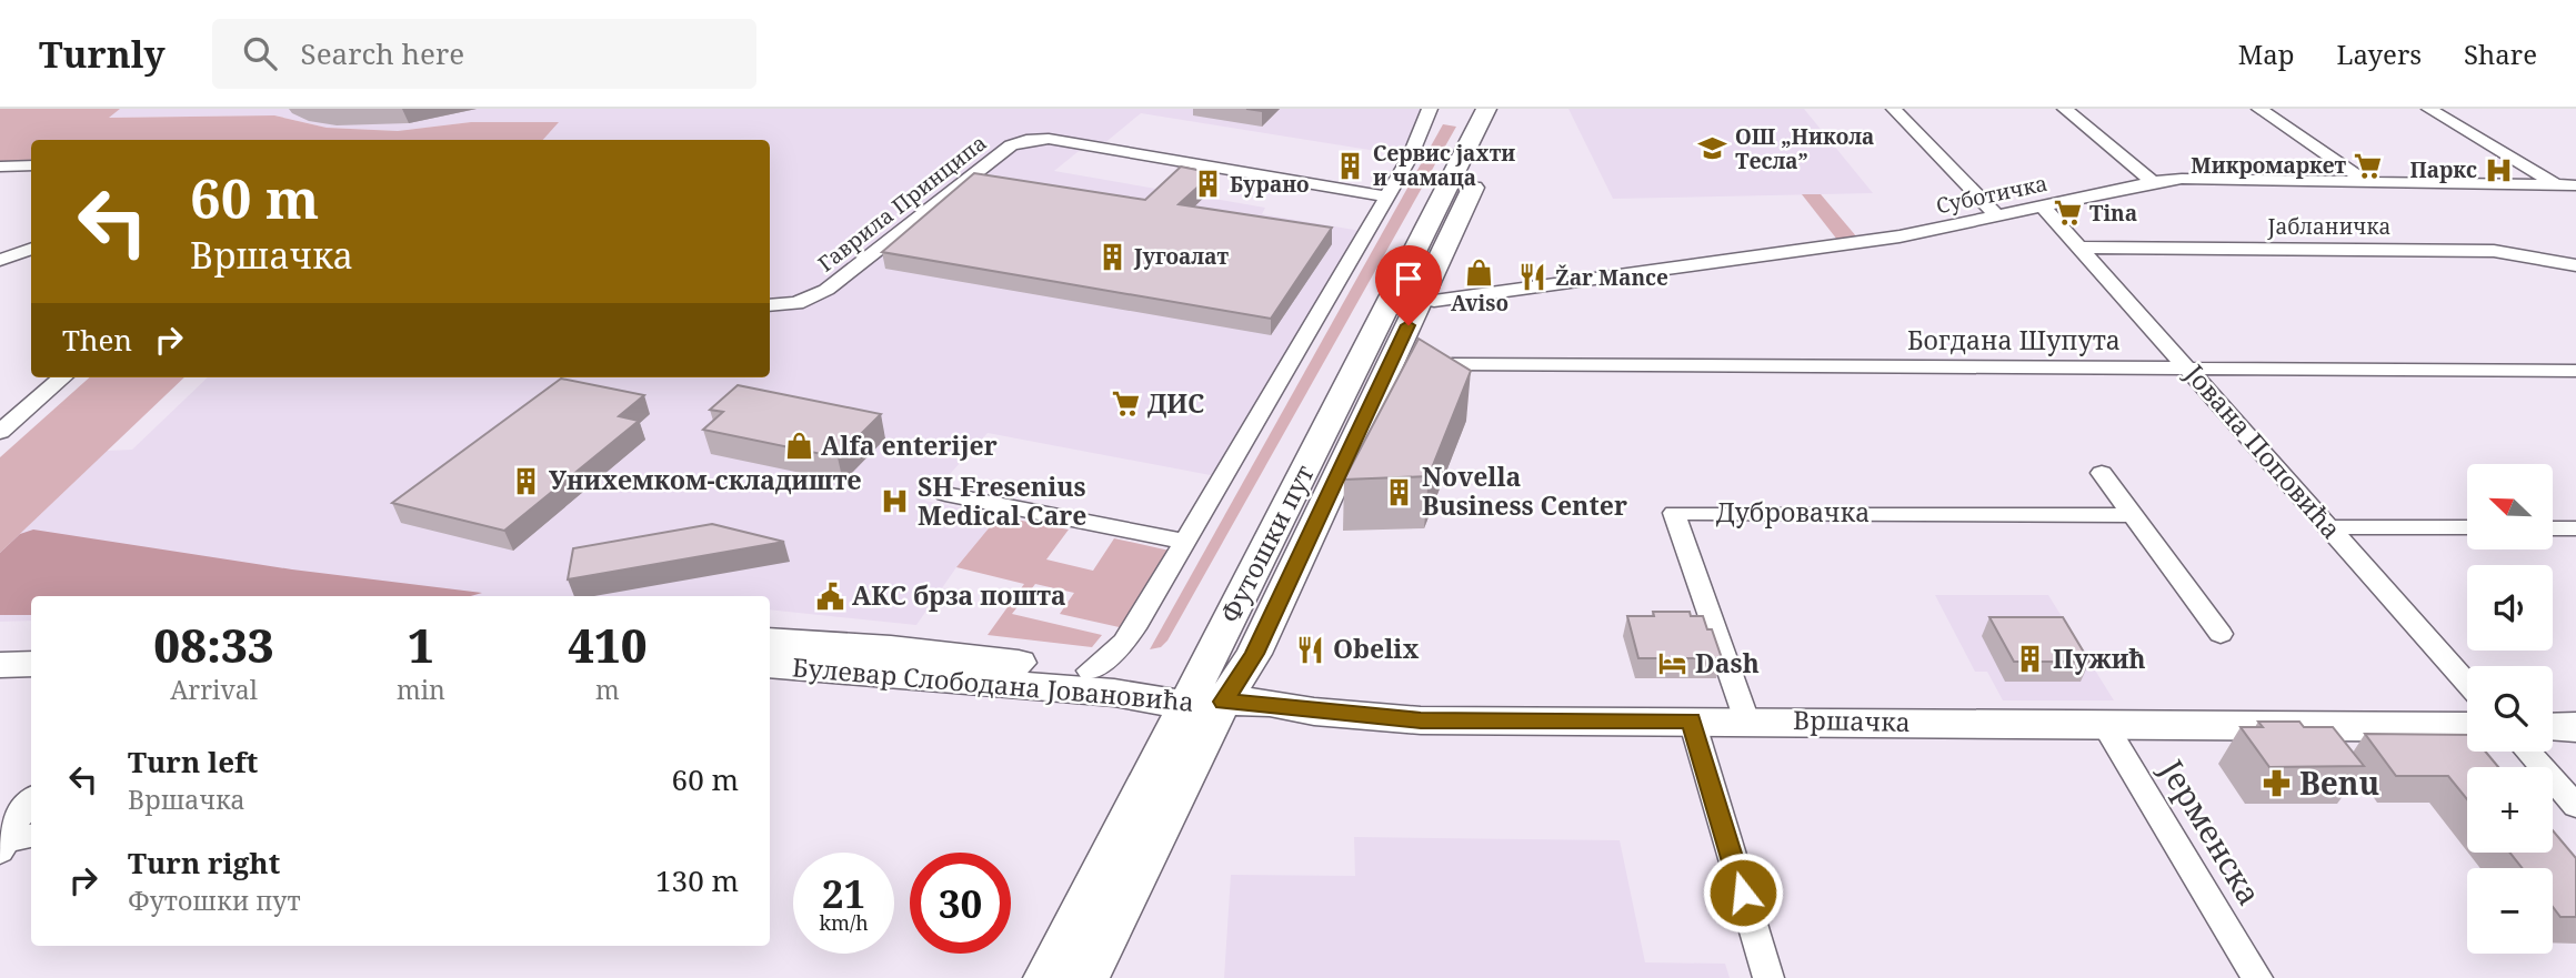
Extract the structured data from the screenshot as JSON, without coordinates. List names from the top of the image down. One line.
{"streets":{"main road":["Футошки пут","Булевар Слободана Јовановића","Вршачка"],"street":["Суботичка","Гаврила Принципа","Јабланичка","Богдана Шупута","Јована Поповића","Дубровачка","Јерменска"]},"crossings":[["Суботичка","Јована Поповића"],["Суботичка","Футошки пут"],["Јабланичка","Јована Поповића"],["Богдана Шупута","Јована Поповића"],["Дубровачка","Вршачка"],["Футошки пут","Булевар Слободана Јовановића"],["Футошки пут","Вршачка"],["Булевар Слободана Јовановића","Вршачка"],["Вршачка","Јерменска"]],"places":{"school or university":["ОШ „Никола Тесла”"],"building":["Сервис јахти и чамаца","Бурано","Југоалат","Унихемком-складиште","Novella Business Center","Пужић"],"supermarket":["Микромаркет","Tina","ДИС"],"hospital":["Паркс","SH Fresenius Medical Care"],"shop":["Aviso","Alfa enterijer"],"restaurant":["Žar Mance","Obelix"],"public building":["АКС брза пошта"],"hotel":["Dash"],"pharmacy":["Benu"]},"north":"top left","page":{"header":"Turnly","search":"Search here","nav":["Map","Layers","Share"],"turn":["60 m","Вршачка"],"then":"Then","map_buttons":["+","−"],"eta":["08:33","Arrival","1","min","410","m"],"list":[{"name":"Turn left","note":"Вршачка","value":"60 m"},{"name":"Turn right","note":"Футошки пут","value":"130 m"}],"speed":"21 km/h","limit":"30"}}
